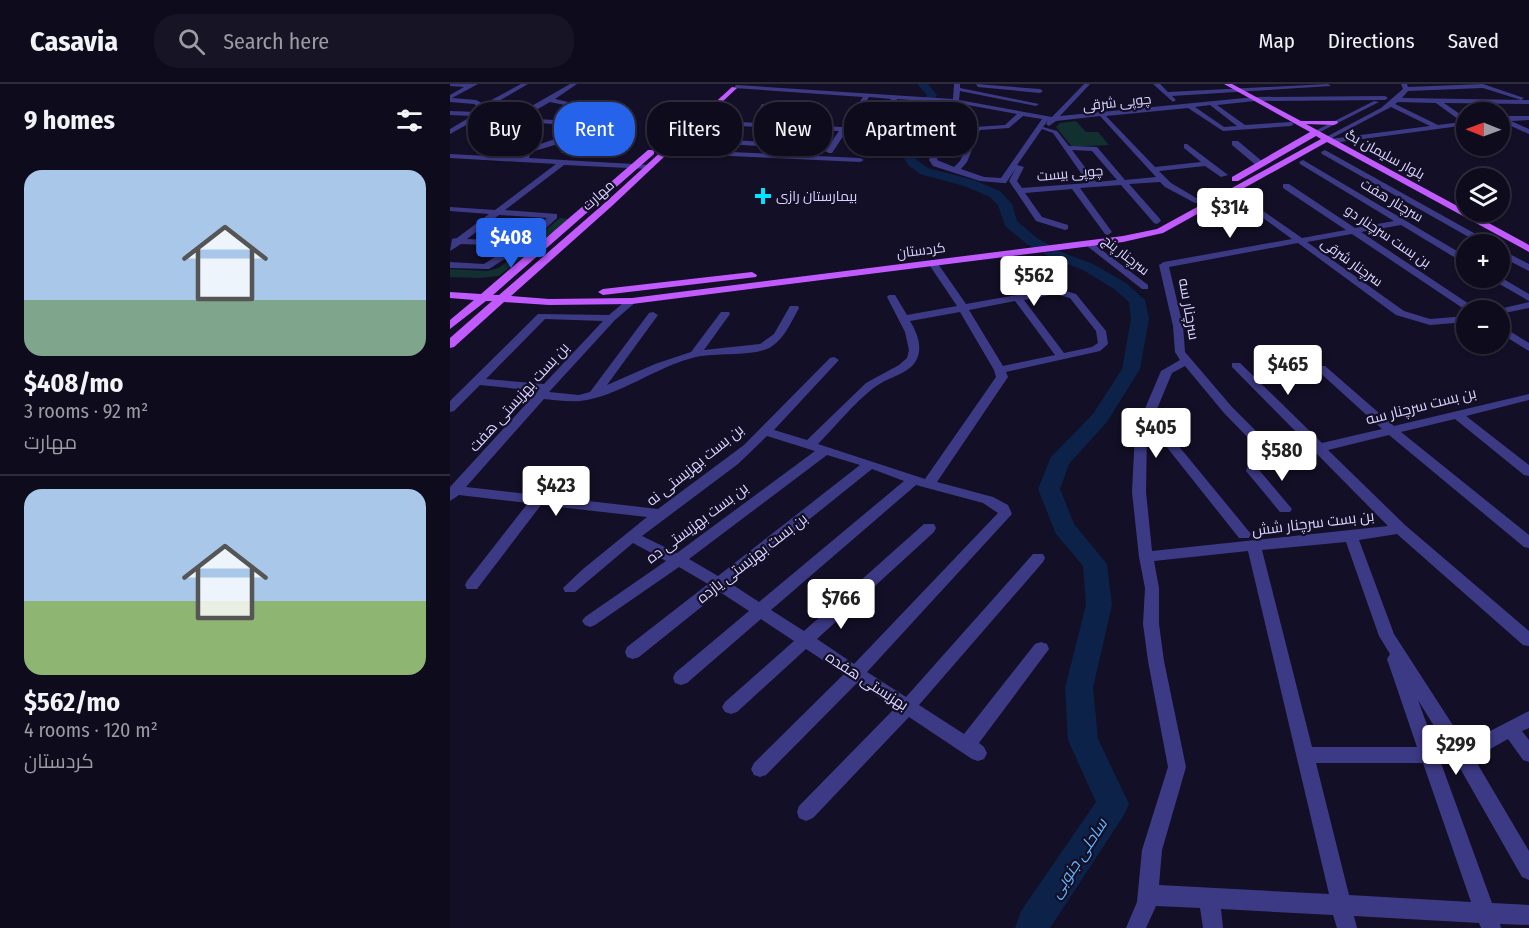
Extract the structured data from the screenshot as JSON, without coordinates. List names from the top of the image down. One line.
{"streets":{"main road":["بلوار سلیمان بگ","مهارت","کردستان"],"street":["چوپی شرقی","چوپی بیست","سرچنار هفت","بن بست سرچنار دو","سرچنار پنج","سرچنار شرقی","سرچنار سه","بن بست بهزیستی هفت","بن بست سرچنار سه","بن بست بهزیستی نه","بن بست بهزیستی ده","بن بست سرچنار شش","بن بست بهزیستی یازده","بهزیستی هفده"]},"crossings":[["بلوار سلیمان بگ","کردستان"],["مهارت","کردستان"],["کردستان","سرچنار پنج"],["کردستان","سرچنار شرقی"],["کردستان","بن بست بهزیستی هفت"],["سرچنار شرقی","سرچنار سه"],["بن بست سرچنار سه","بن بست سرچنار شش"],["بن بست بهزیستی نه","بهزیستی هفده"],["بن بست بهزیستی ده","بهزیستی هفده"],["بن بست بهزیستی یازده","بهزیستی هفده"]],"water":["ساحلی جنوبی"],"places":{"health":["بیمارستان رازی"]},"north":"left","page":{"header":"Casavia","search":"Search here","nav":["Map","Directions","Saved"],"heading":"9 homes","map_buttons":["+","−"],"chip":["Buy","Rent","Filters","New","Apartment"],"list":[{"name":"$408/mo","note":"3 rooms · 92 m² · مهارت"},{"name":"$562/mo","note":"4 rooms · 120 m² · کردستان"}],"price":["$314","$408","$562","$465","$405","$580","$423","$766","$299"]}}
